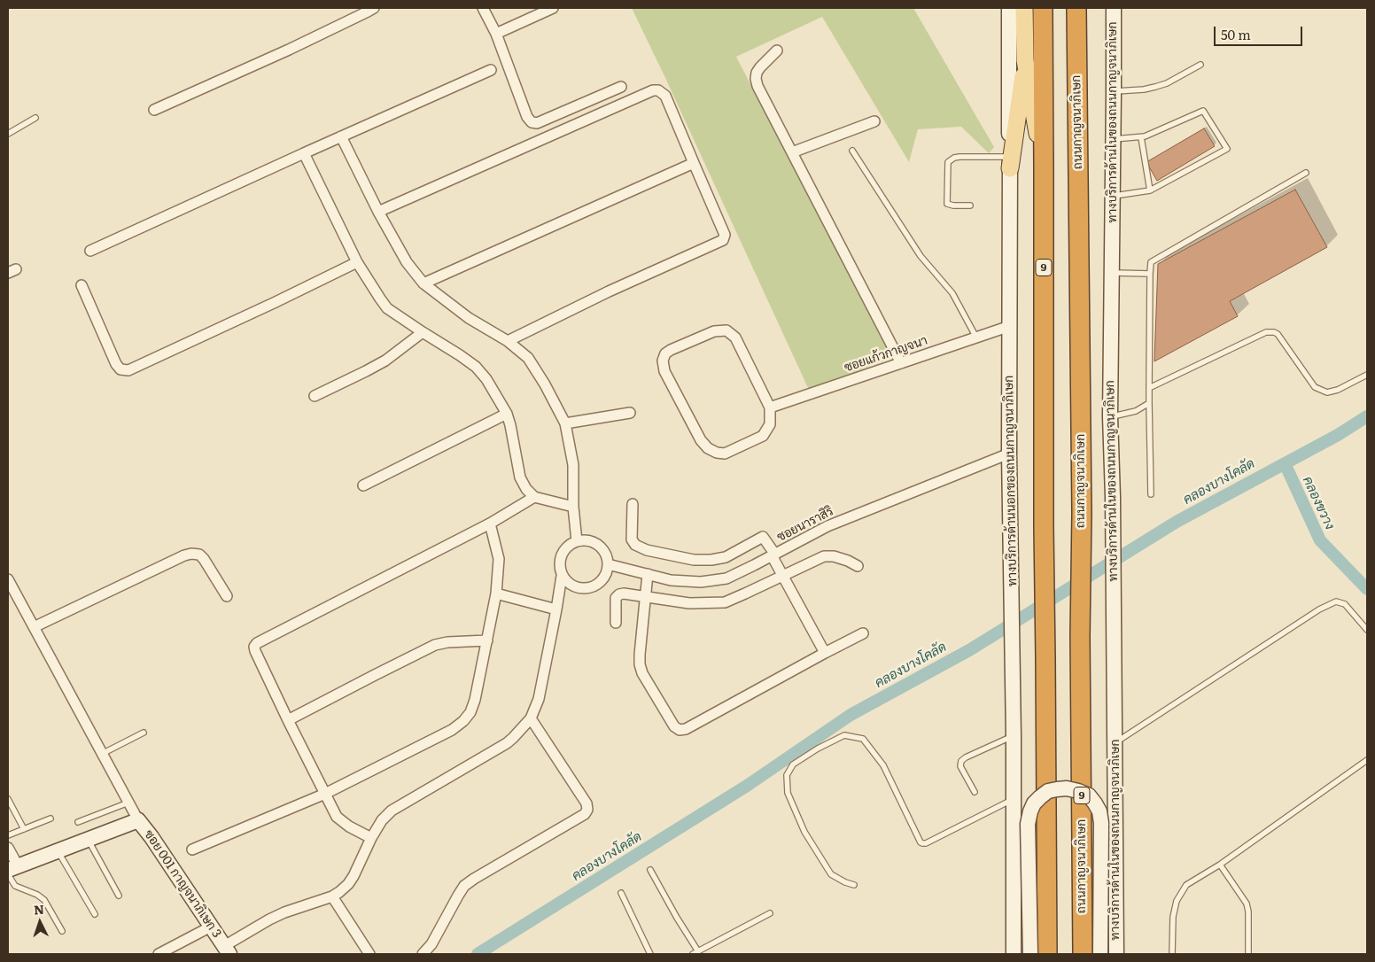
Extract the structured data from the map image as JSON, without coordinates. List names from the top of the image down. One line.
{"streets":{"highway":["ถนนกาญจนาภิเษก","9"],"main road":["ทางบริการด้านในของถนนกาญจนาภิเษก","ทางบริการด้านนอกของถนนกาญจนาภิเษก","ซอย 001 กาญจนาภิเษก 3"],"street":["ซอยแก้วกาญจนา","ซอยนาราสิริ"]},"crossings":[["ซอยแก้วกาญจนา","ทางบริการด้านนอกของถนนกาญจนาภิเษก"],["ทางบริการด้านนอกของถนนกาญจนาภิเษก","ซอยนาราสิริ"]],"water":["คลองบางโคลัด","คลองขวาง"],"scale_bar":"50 m","north":"top"}
